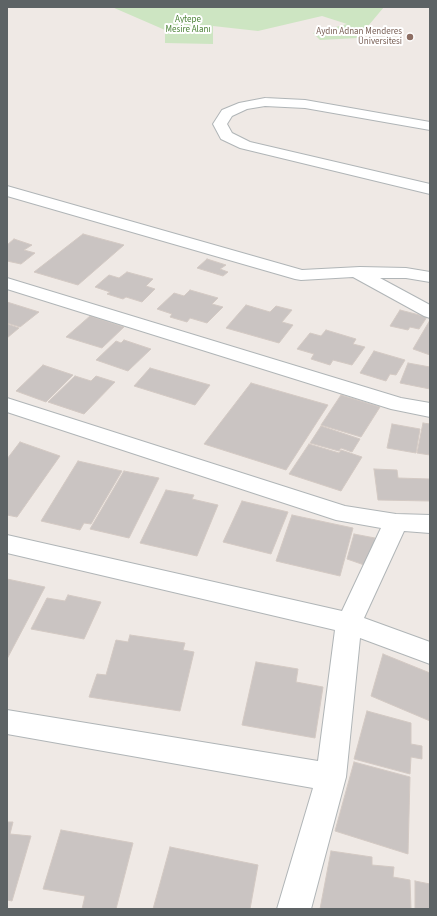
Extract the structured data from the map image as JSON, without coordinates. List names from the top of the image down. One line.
{"parks":["Aytepe Mesire Alanı"],"places":["Aydın Adnan Menderes Üniversitesi"]}
